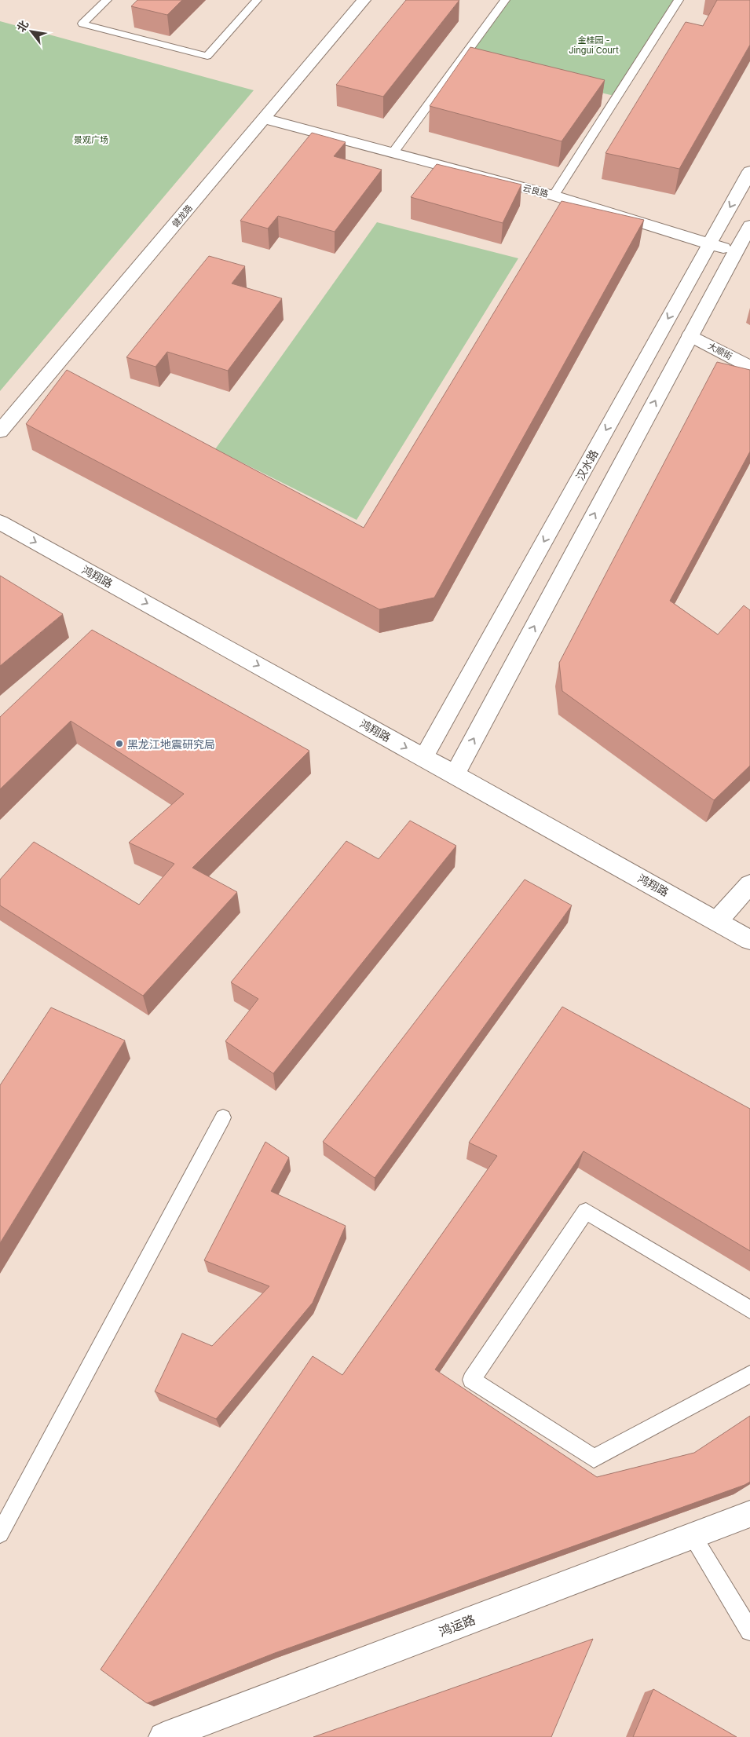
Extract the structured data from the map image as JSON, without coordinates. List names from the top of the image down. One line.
{"streets":{"main road":["云良路","健龙路","大顺街","汉水路","鸿翔路","鸿运路"]},"crossings":[["云良路","健龙路"],["云良路","汉水路"],["汉水路","鸿翔路"]],"one_way":["鸿翔路"],"parks":["金桂园 - Jingui Court","景观广场"],"places":["黑龙江地震研究局"],"north":"top left"}
